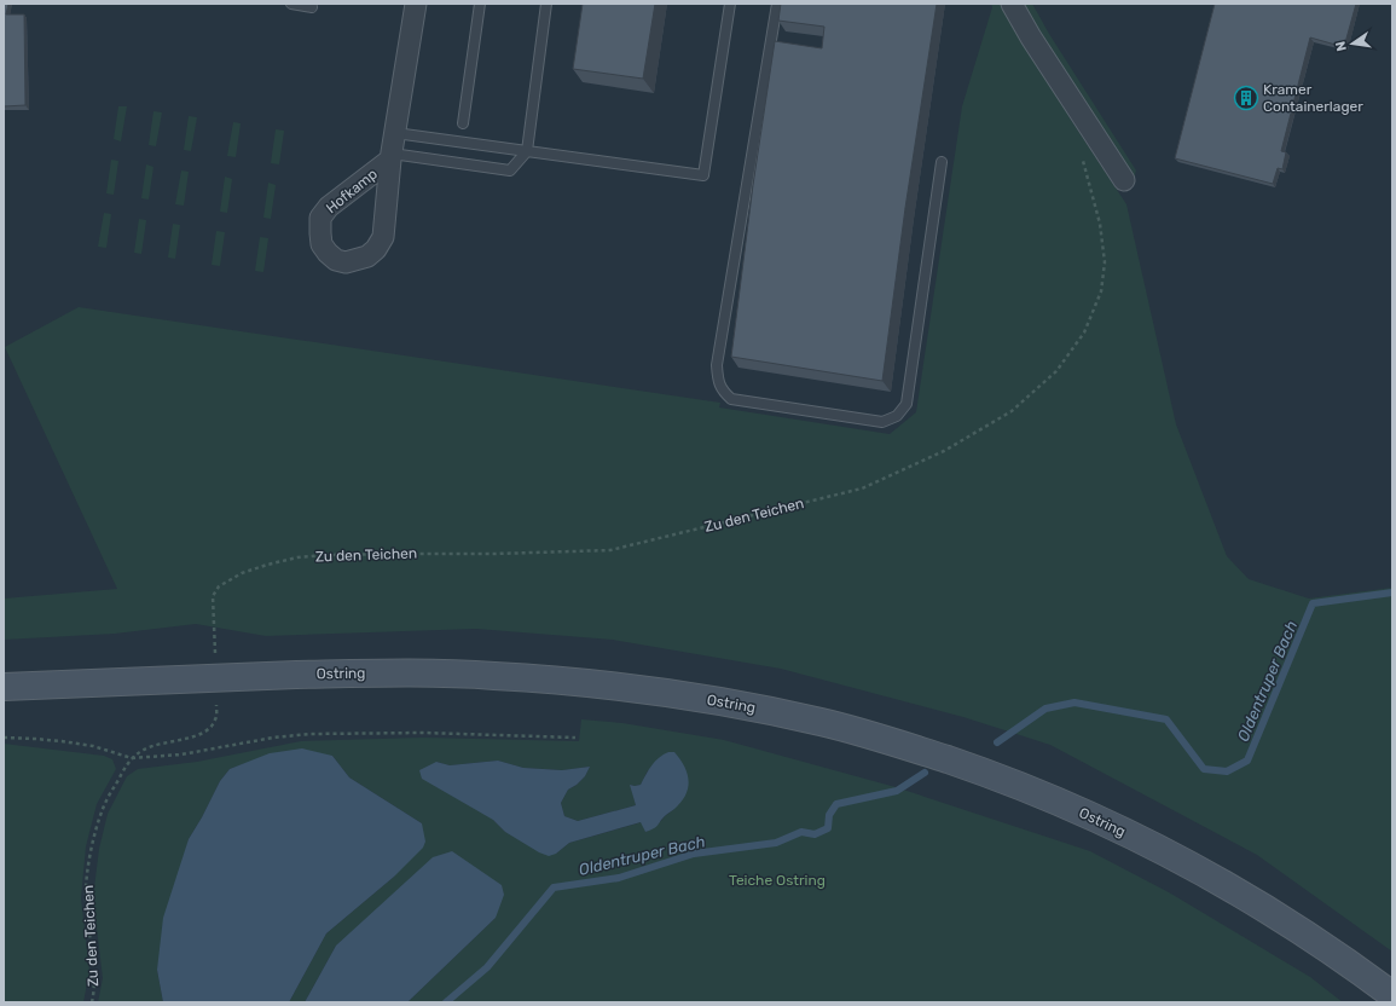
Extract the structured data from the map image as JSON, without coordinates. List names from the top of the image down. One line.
{"streets":{"main road":["Ostring"],"street":["Hofkamp"],"path":["Zu den Teichen"]},"water":["Oldentruper Bach"],"parks":["Teiche Ostring"],"places":{"building":["Kramer Containerlager"]},"north":"left"}
